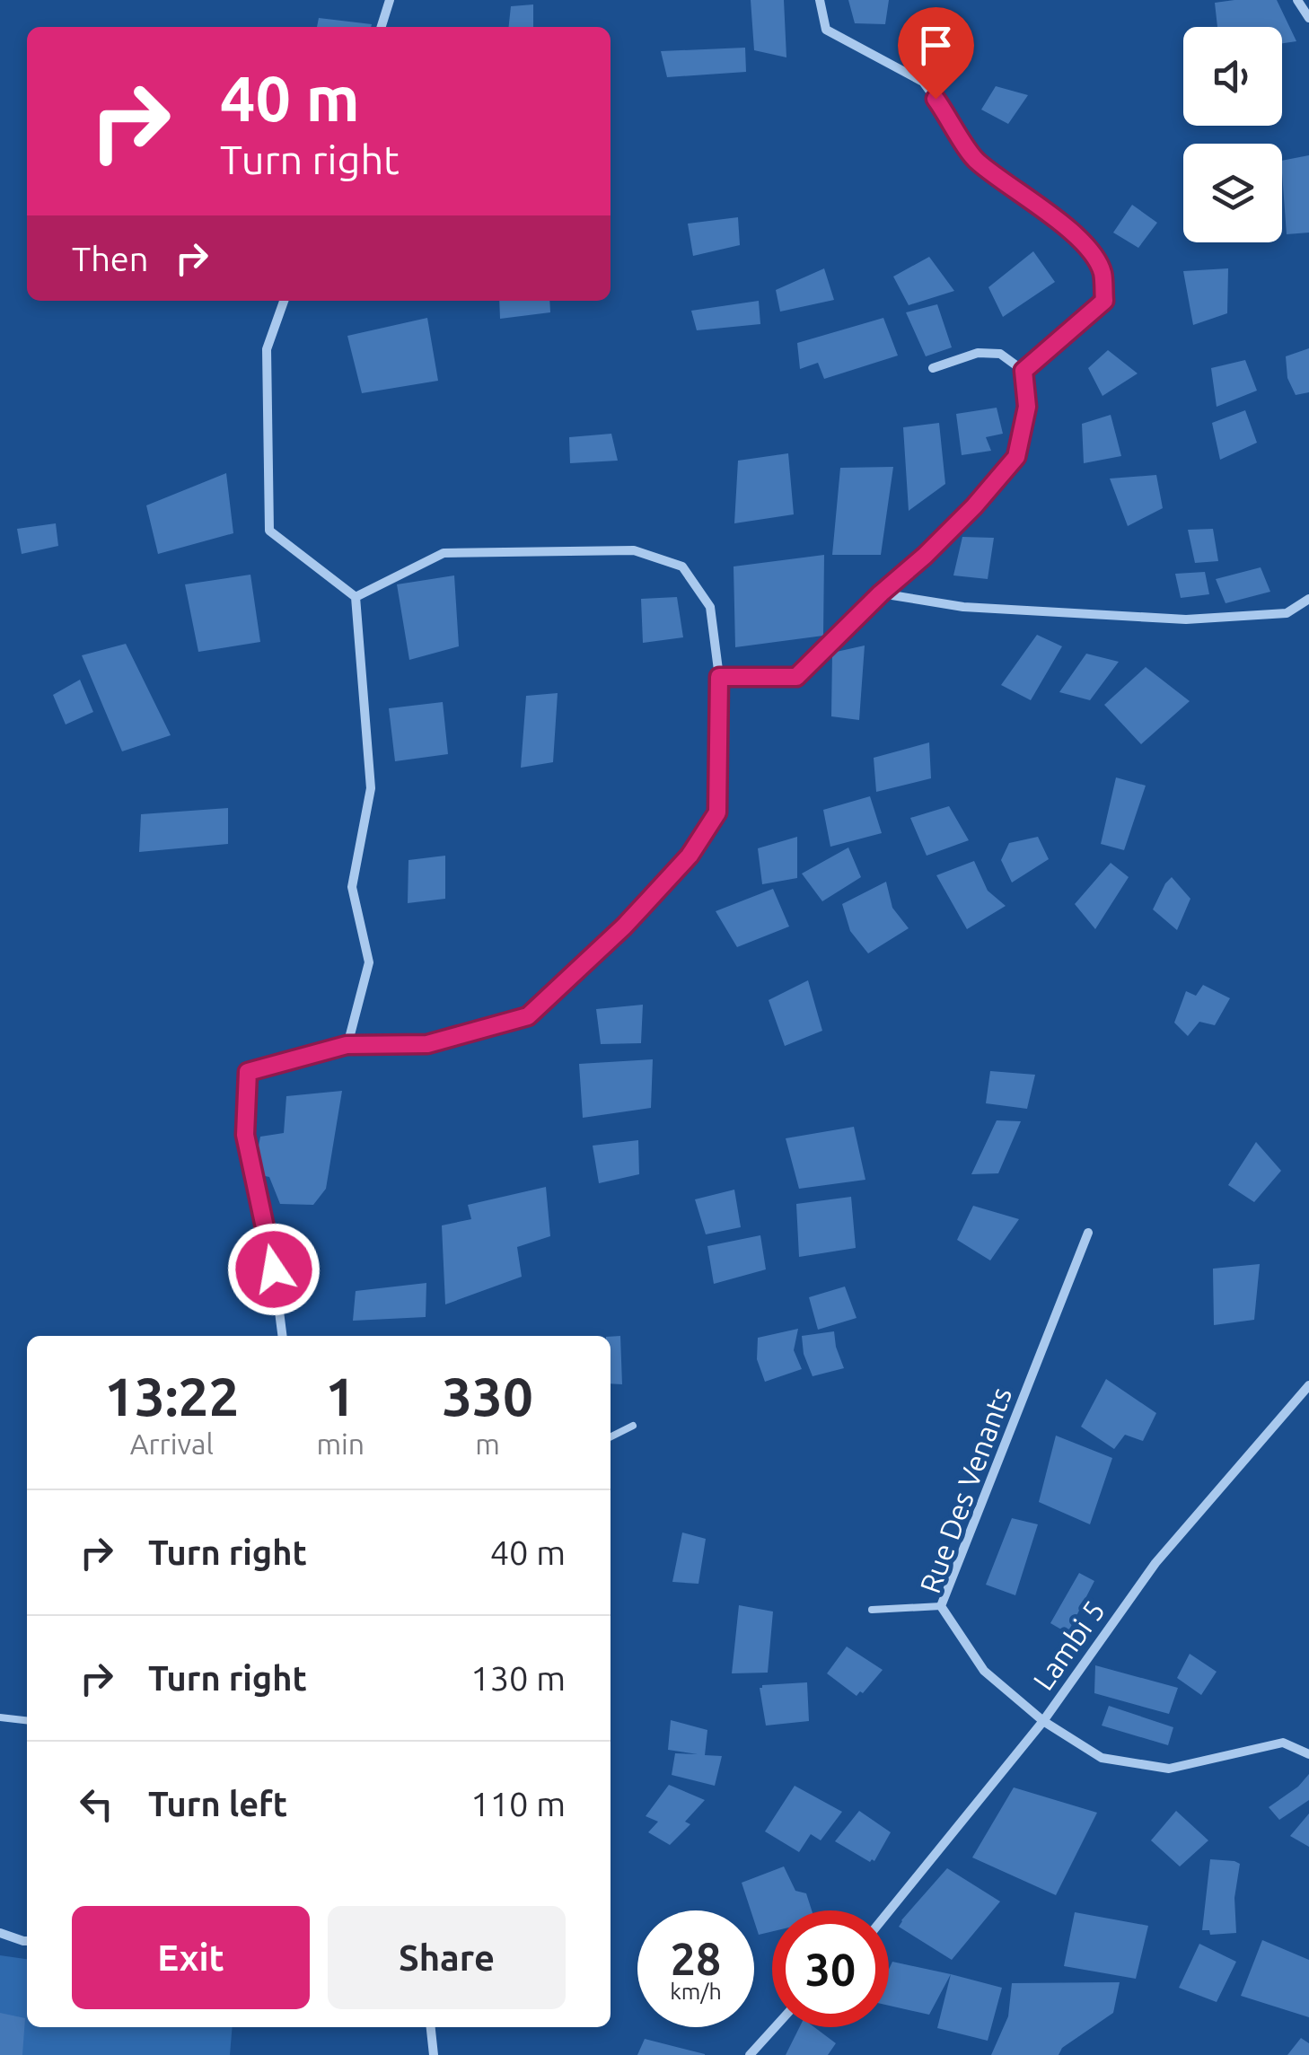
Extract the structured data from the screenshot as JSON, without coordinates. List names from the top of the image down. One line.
{"streets":{"street":["Rue Des Venants","Lambi 5"]},"crossings":[["Rue Des Venants","Lambi 5"]],"page":{"turn":["40 m","Turn right"],"then":"Then","eta":["13:22","Arrival","1","min","330","m"],"list":[{"name":"Turn right","value":"40 m"},{"name":"Turn right","value":"130 m"},{"name":"Turn left","value":"110 m"}],"buttons":["Exit","Share"],"speed":"28 km/h","limit":"30"}}
